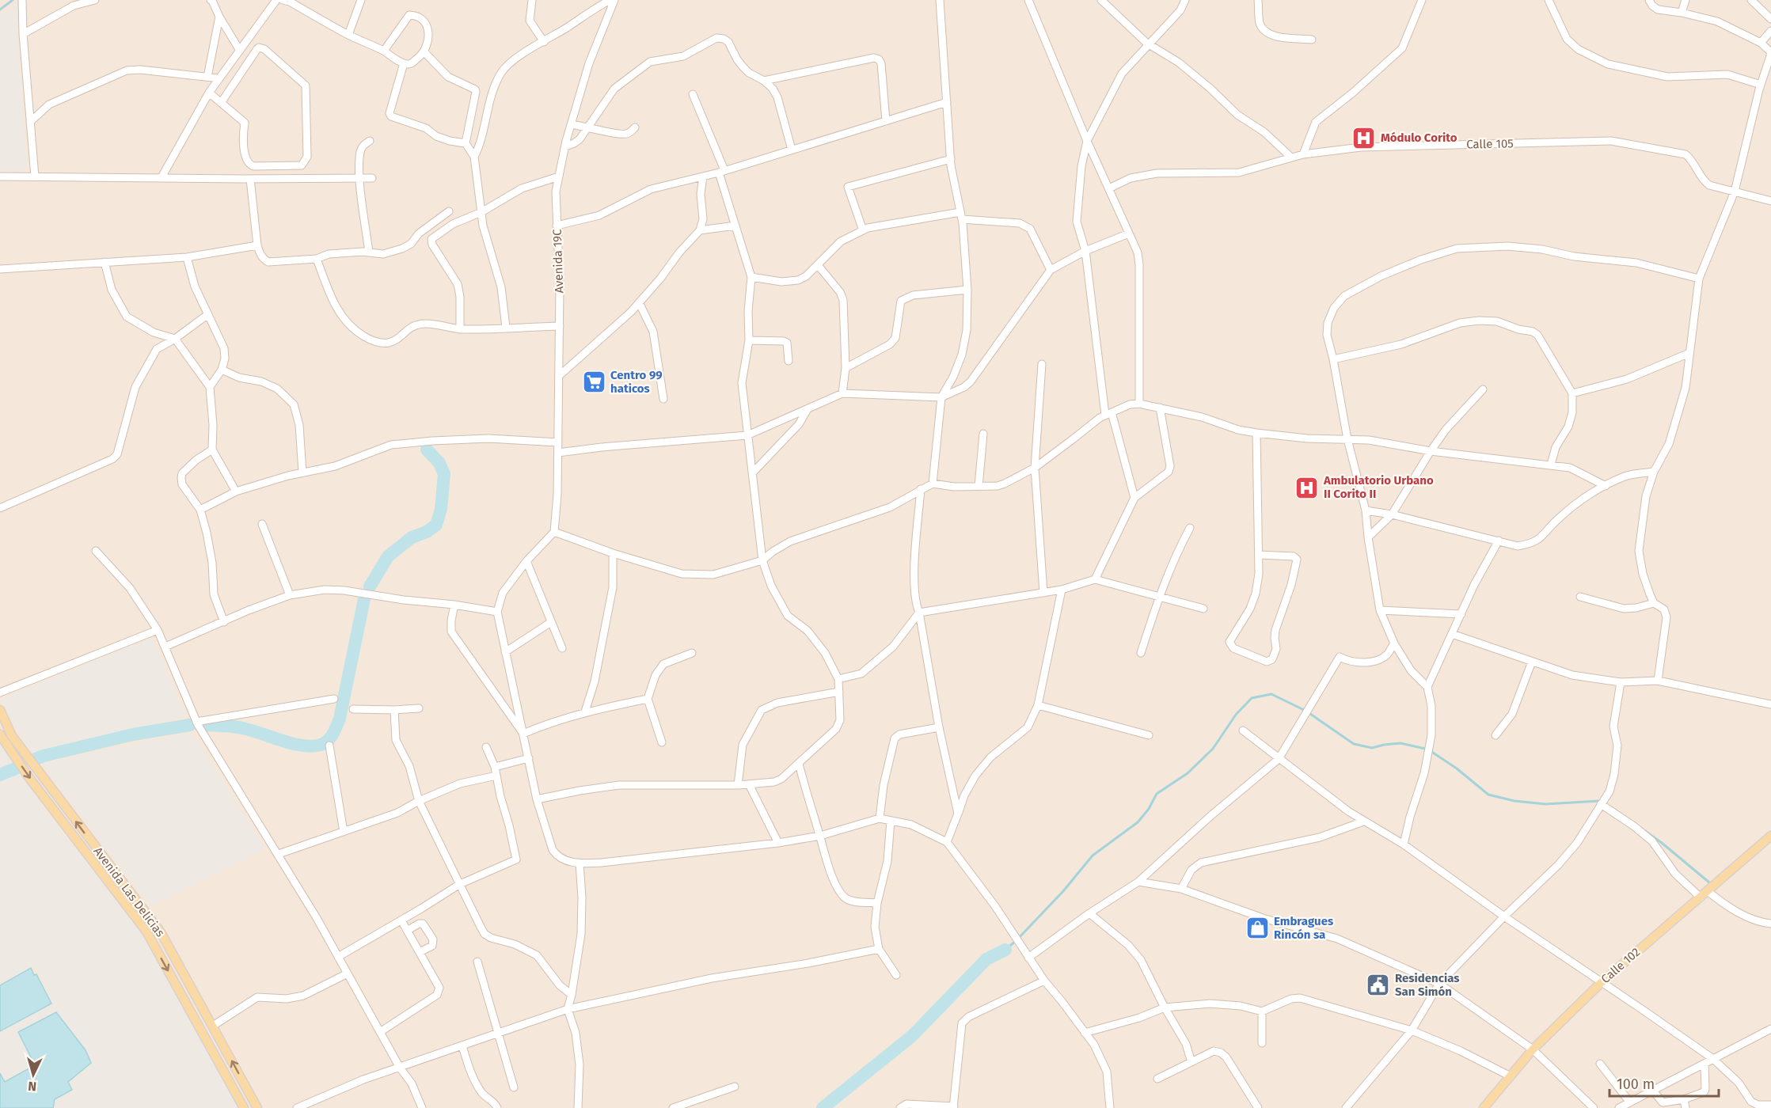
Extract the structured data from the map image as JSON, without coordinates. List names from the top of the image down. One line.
{"streets":{"main road":["Avenida Las Delicias","Calle 102"],"street":["Calle 105","Avenida 19C"]},"places":{"hospital":["Módulo Corito","Ambulatorio Urbano II Corito II"],"supermarket":["Centro 99 haticos"],"shop":["Embragues Rincón sa"],"public building":["Residencias San Simón"]},"scale_bar":"100 m","north":"bottom"}
